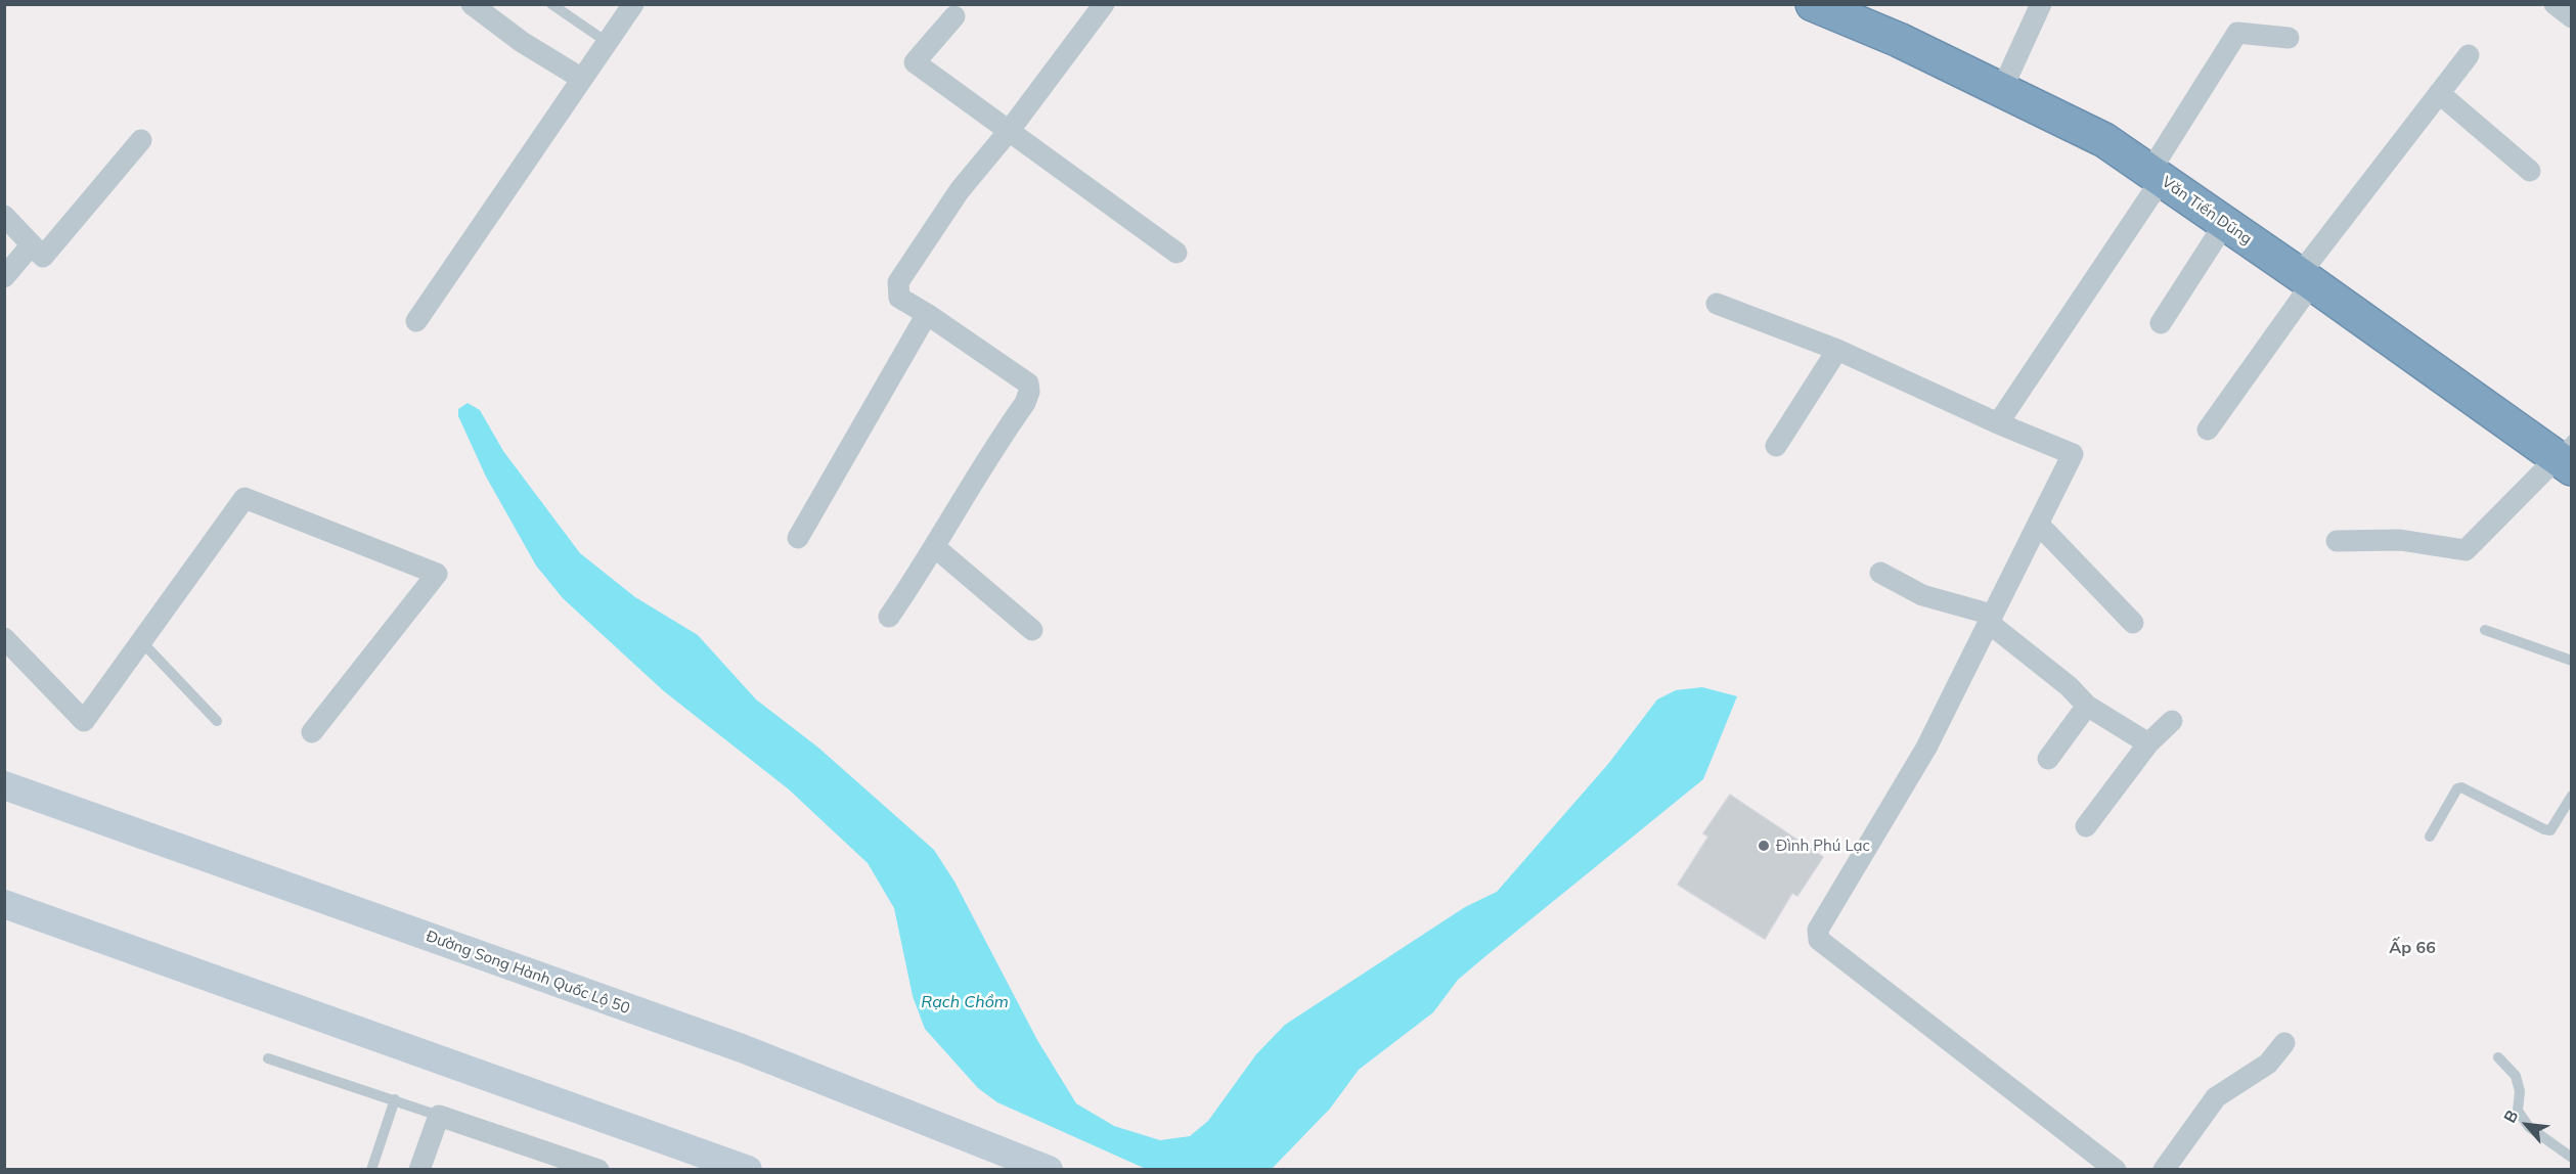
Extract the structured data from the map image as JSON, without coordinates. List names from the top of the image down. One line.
{"streets":{"highway":["Văn Tiến Dũng"],"main road":["Đường Song Hành Quốc Lộ 50"]},"districts":["Ấp 66"],"water":["Rạch Chồm"],"places":["Đình Phú Lạc"],"north":"top left"}
